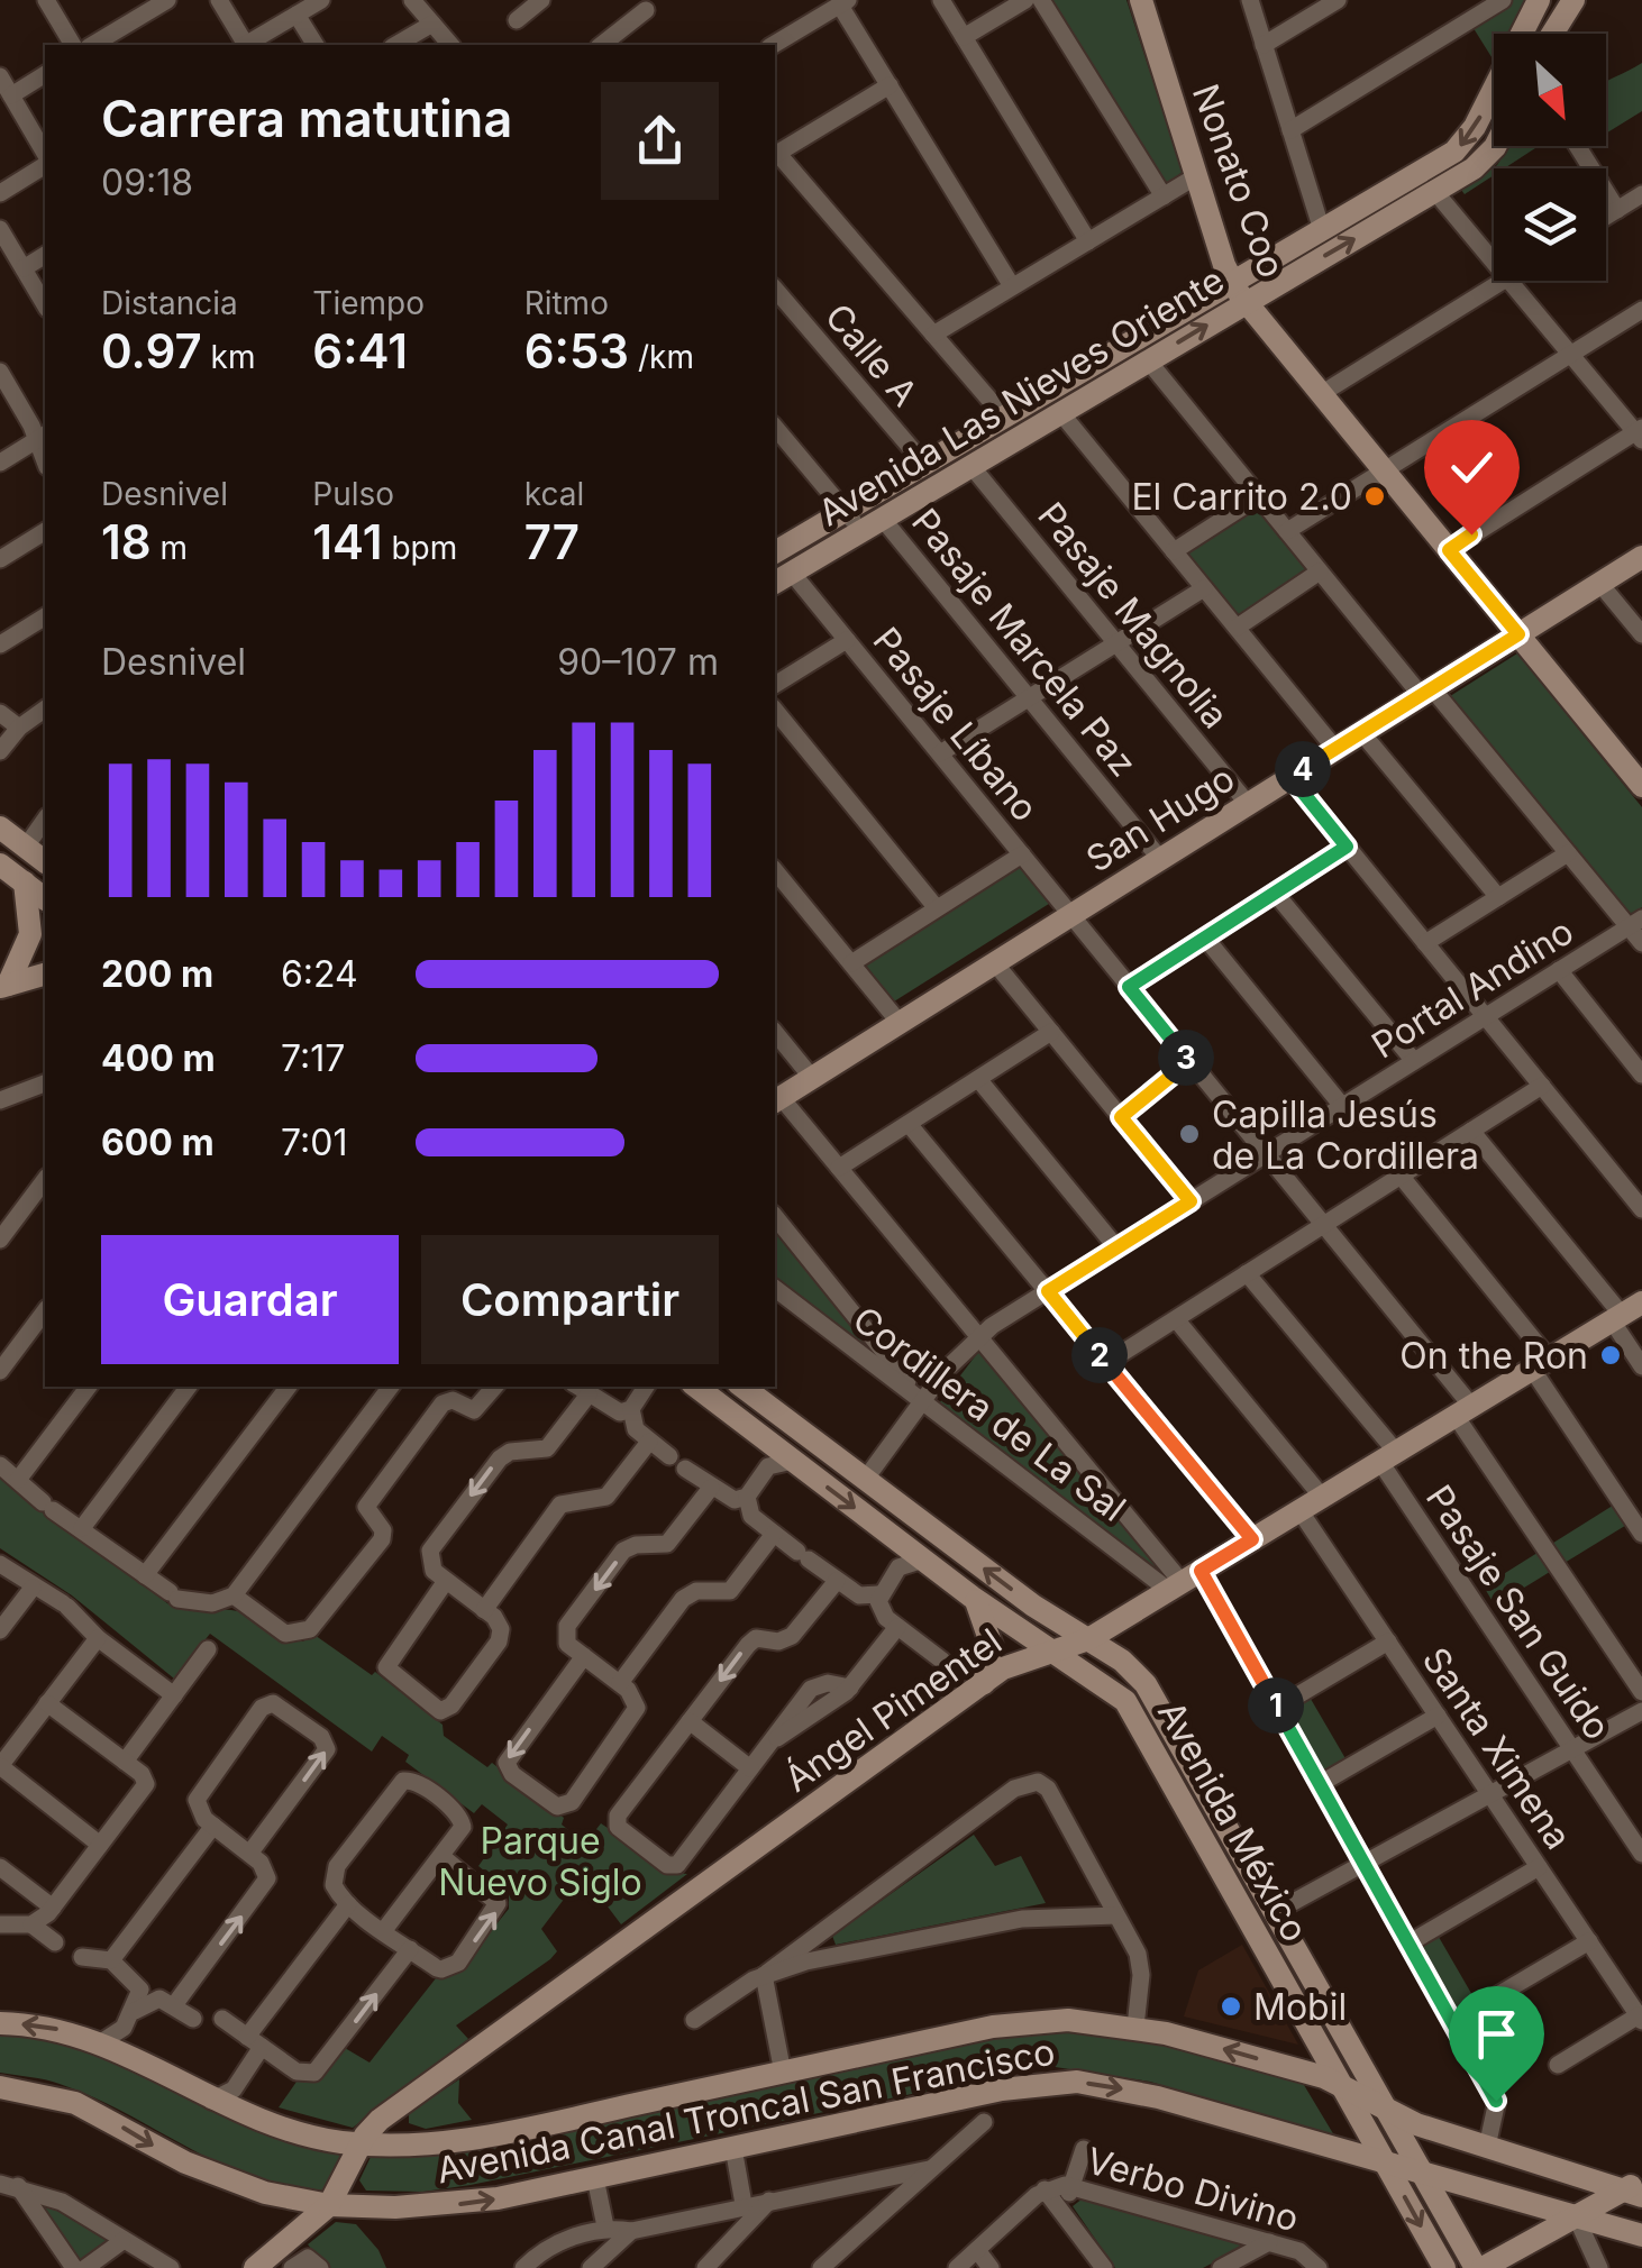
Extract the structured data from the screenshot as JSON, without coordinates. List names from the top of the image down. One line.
{"streets":{"street":["Nonato Coo","Calle A","Avenida Las Nieves Oriente","Pasaje Magnolia","Pasaje Marcela Paz","Pasaje Líbano","San Hugo","Portal Andino","Cordillera de La Sal","Pasaje San Guido","Ángel Pimentel","Santa Ximena","Avenida México","Avenida Canal Troncal San Francisco","Verbo Divino"]},"crossings":[["Nonato Coo","Avenida Las Nieves Oriente"],["Nonato Coo","San Hugo"],["Calle A","Avenida Las Nieves Oriente"],["Avenida Las Nieves Oriente","Pasaje Magnolia"],["Avenida Las Nieves Oriente","Pasaje Marcela Paz"],["Avenida Las Nieves Oriente","Pasaje Líbano"],["Pasaje Magnolia","San Hugo"],["Pasaje Marcela Paz","San Hugo"],["Pasaje Líbano","San Hugo"],["Pasaje Líbano","Portal Andino"],["Pasaje Líbano","Ángel Pimentel"],["Portal Andino","Cordillera de La Sal"],["Portal Andino","Avenida México"],["Cordillera de La Sal","Ángel Pimentel"],["Pasaje San Guido","Ángel Pimentel"],["Ángel Pimentel","Santa Ximena"],["Ángel Pimentel","Avenida México"],["Ángel Pimentel","Avenida Canal Troncal San Francisco"],["Avenida México","Avenida Canal Troncal San Francisco"]],"parks":["Parque Nuevo Siglo"],"places":["El Carrito 2.0","Capilla Jesús de La Cordillera","On the Ron","Mobil"],"north":"bottom right","page":{"heading":["Carrera matutina","09:18"],"stats":[["Distancia","0.97 km"],["Tiempo","6:41"],["Ritmo","6:53 /km"],["Desnivel","18 m"],["Pulso","141 bpm"],["kcal","77"]],"chart":["Desnivel","90–107 m"],"pins":["4","3","2","1"],"list":[{"name":"200 m","note":"6:24"},{"name":"400 m","note":"7:17"},{"name":"600 m","note":"7:01"}],"buttons":["Guardar","Compartir"]}}
